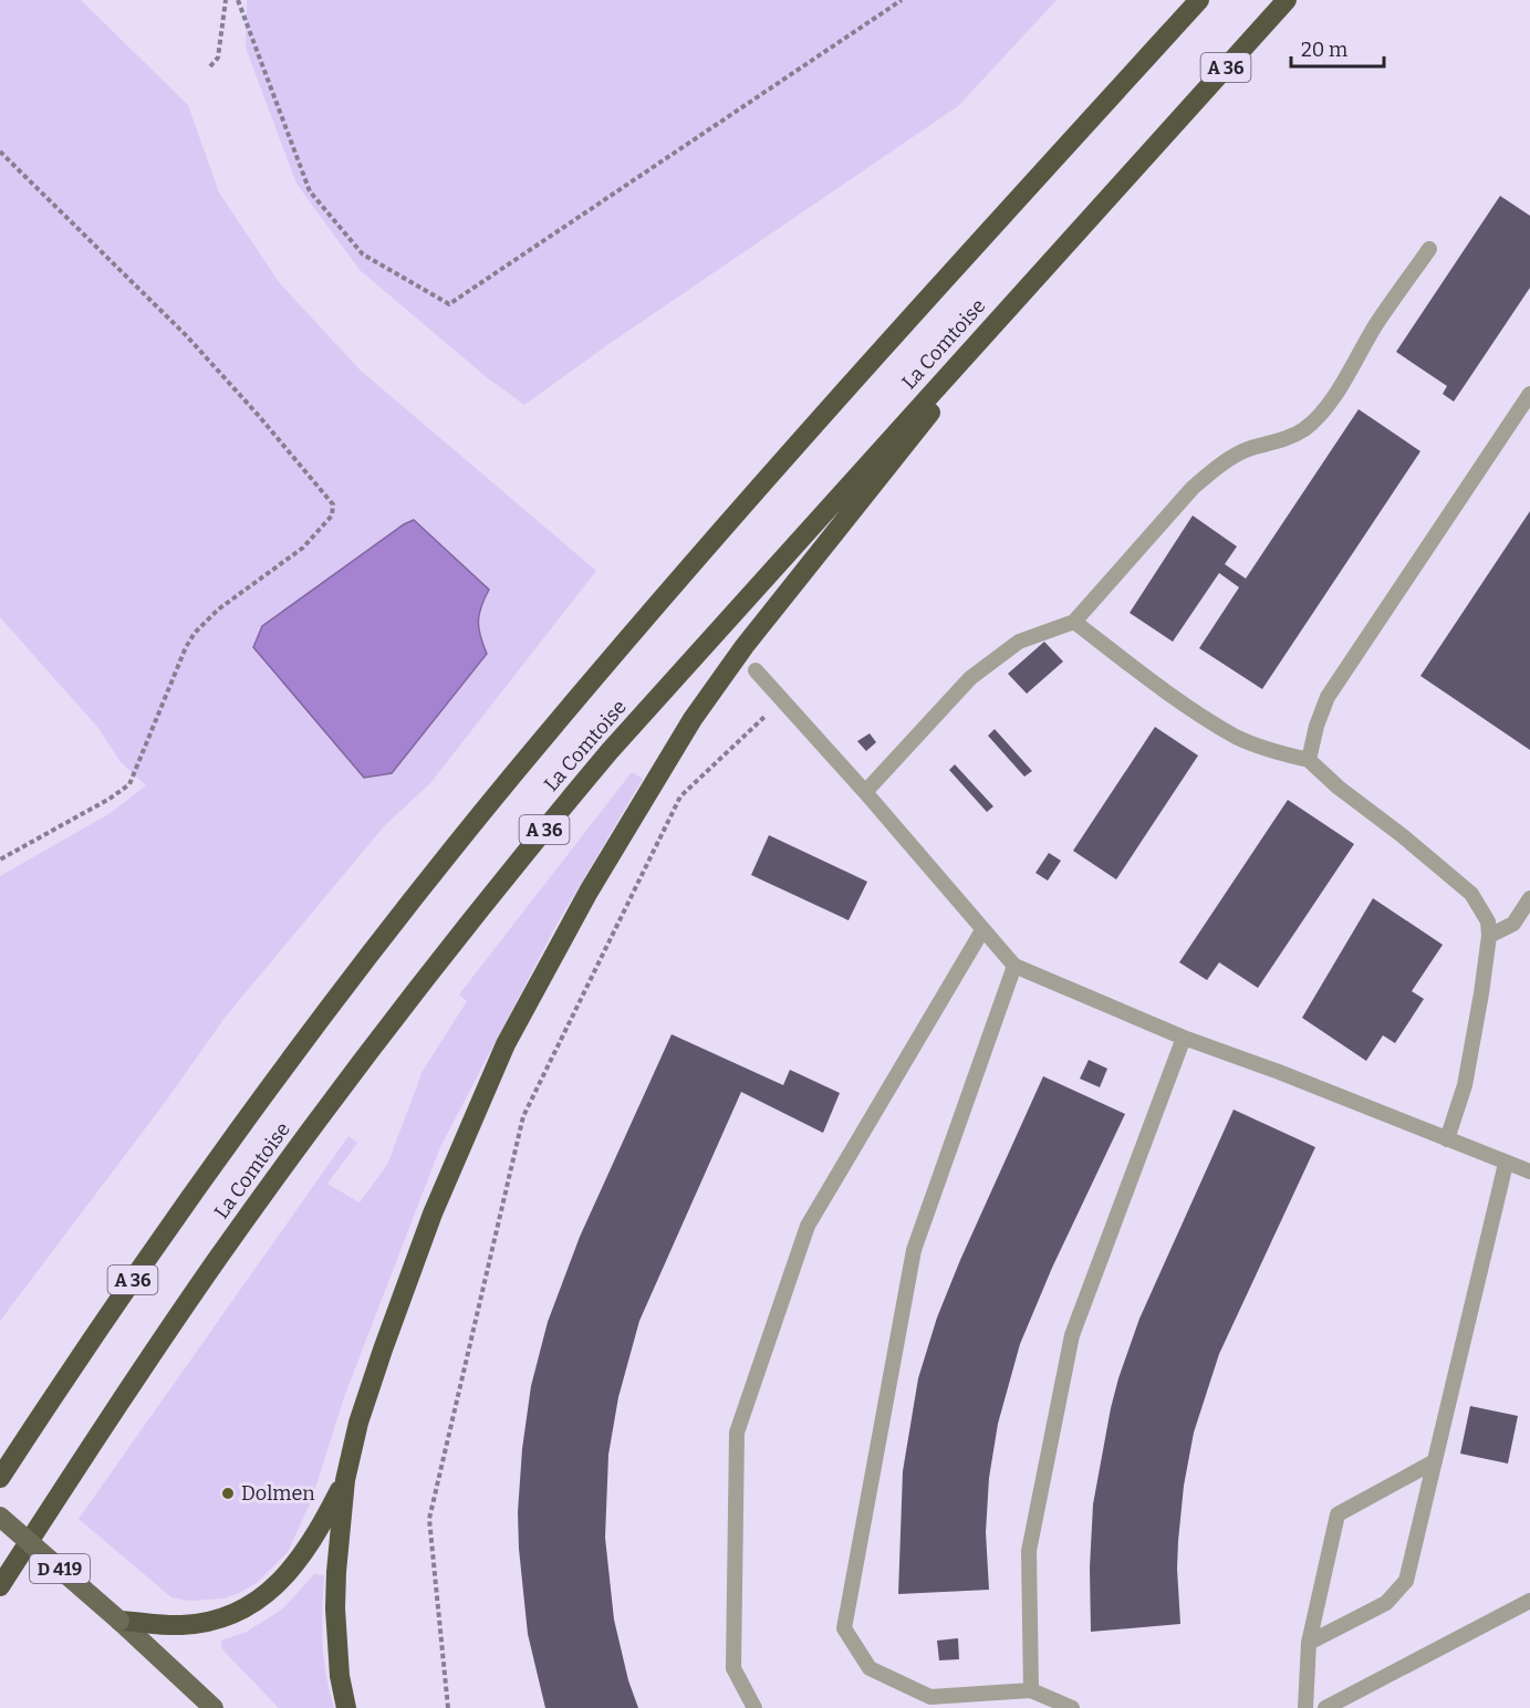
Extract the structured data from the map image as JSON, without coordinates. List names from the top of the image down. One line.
{"streets":{"highway":["A 36","La Comtoise"],"main road":["D 419"]},"places":["Dolmen"],"scale_bar":"20 m"}
